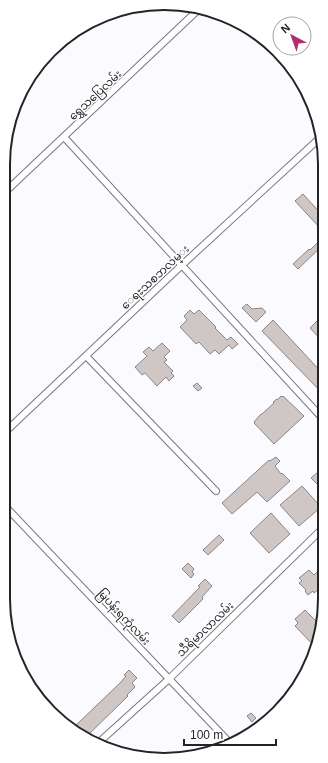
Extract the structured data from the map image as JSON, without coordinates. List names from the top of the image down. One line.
{"streets":{"street":["ရွှေသပြေလမ်း","ေရႊသစၥာလမ္း","မြပန်းရကုံလမ်း","သီရိမာလာလမ်း"]},"crossings":[["မြပန်းရကုံလမ်း","သီရိမာလာလမ်း"]],"scale_bar":"100 m","north":"top left"}
